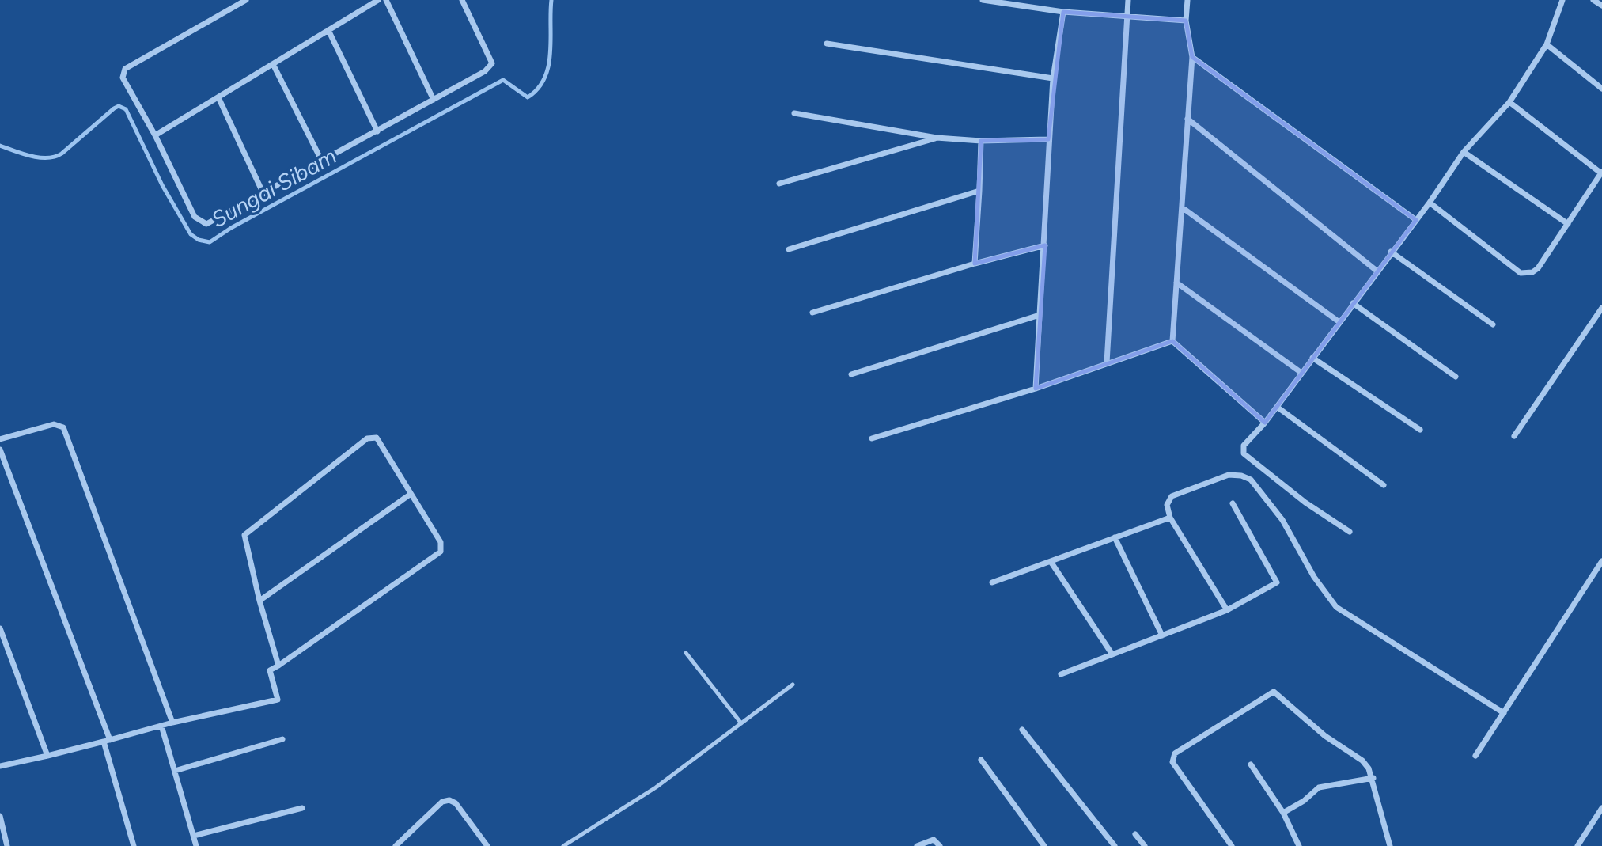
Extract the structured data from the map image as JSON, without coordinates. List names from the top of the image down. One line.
{"water":["Sungai Sibam"]}
